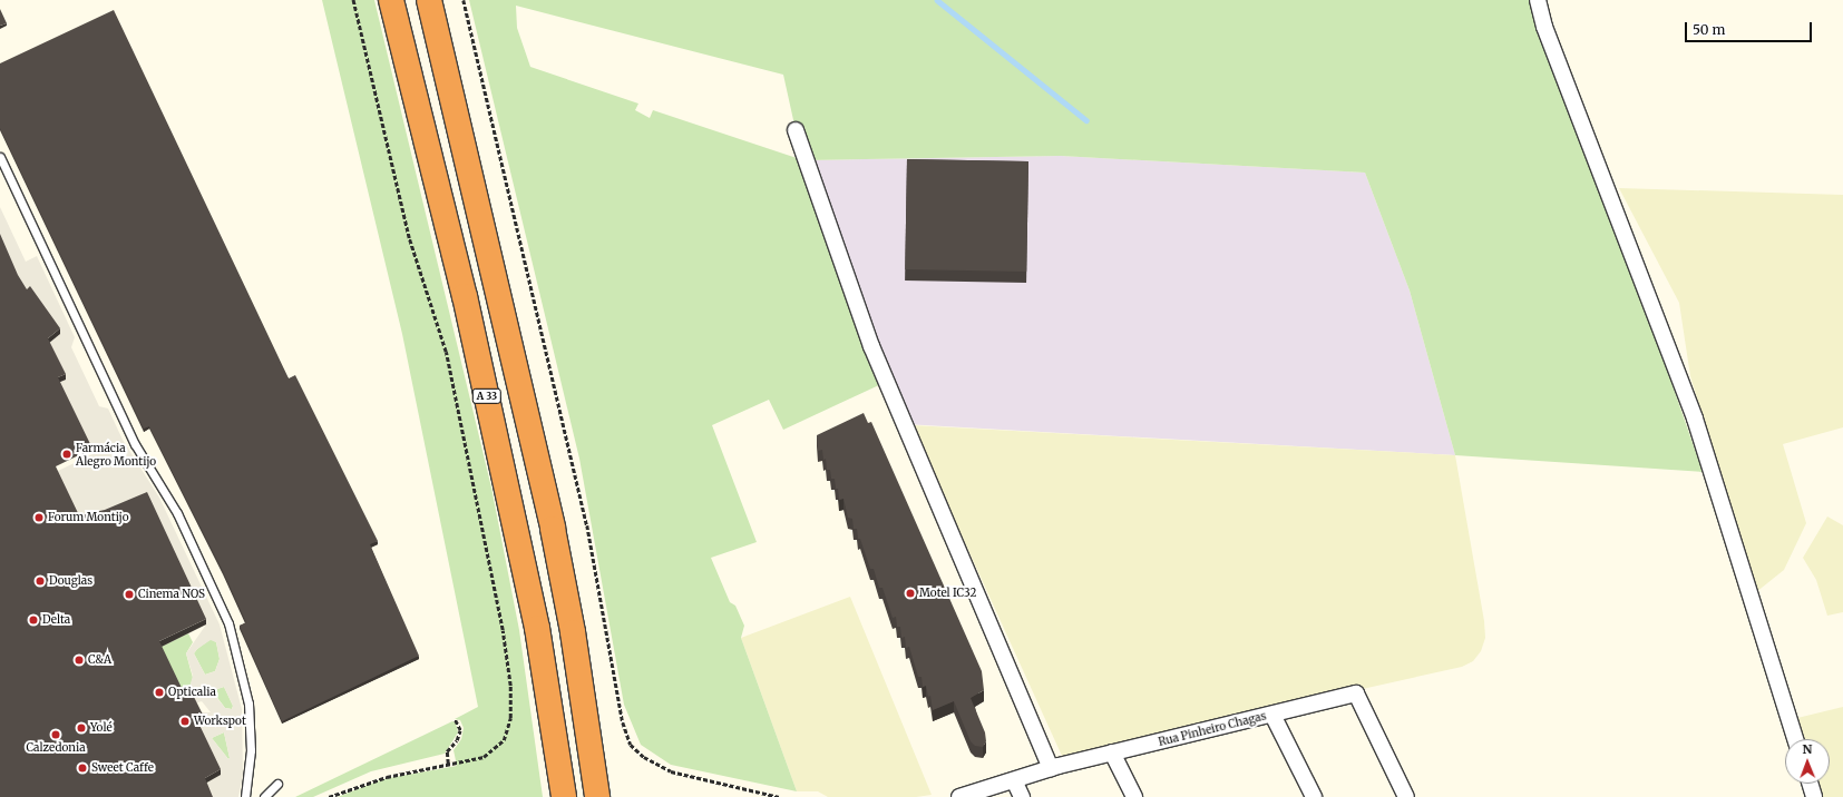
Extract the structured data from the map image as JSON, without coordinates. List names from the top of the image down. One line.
{"streets":{"highway":["A 33"],"street":["Rua Pinheiro Chagas"]},"places":["Farmácia Alegro Montijo","Forum Montijo","Douglas","Motel IC32","Cinema NOS","Delta","C&A","Opticalia","Workspot","Yolé","Calzedonia","Sweet Caffe"],"scale_bar":"50 m","north":"top"}
